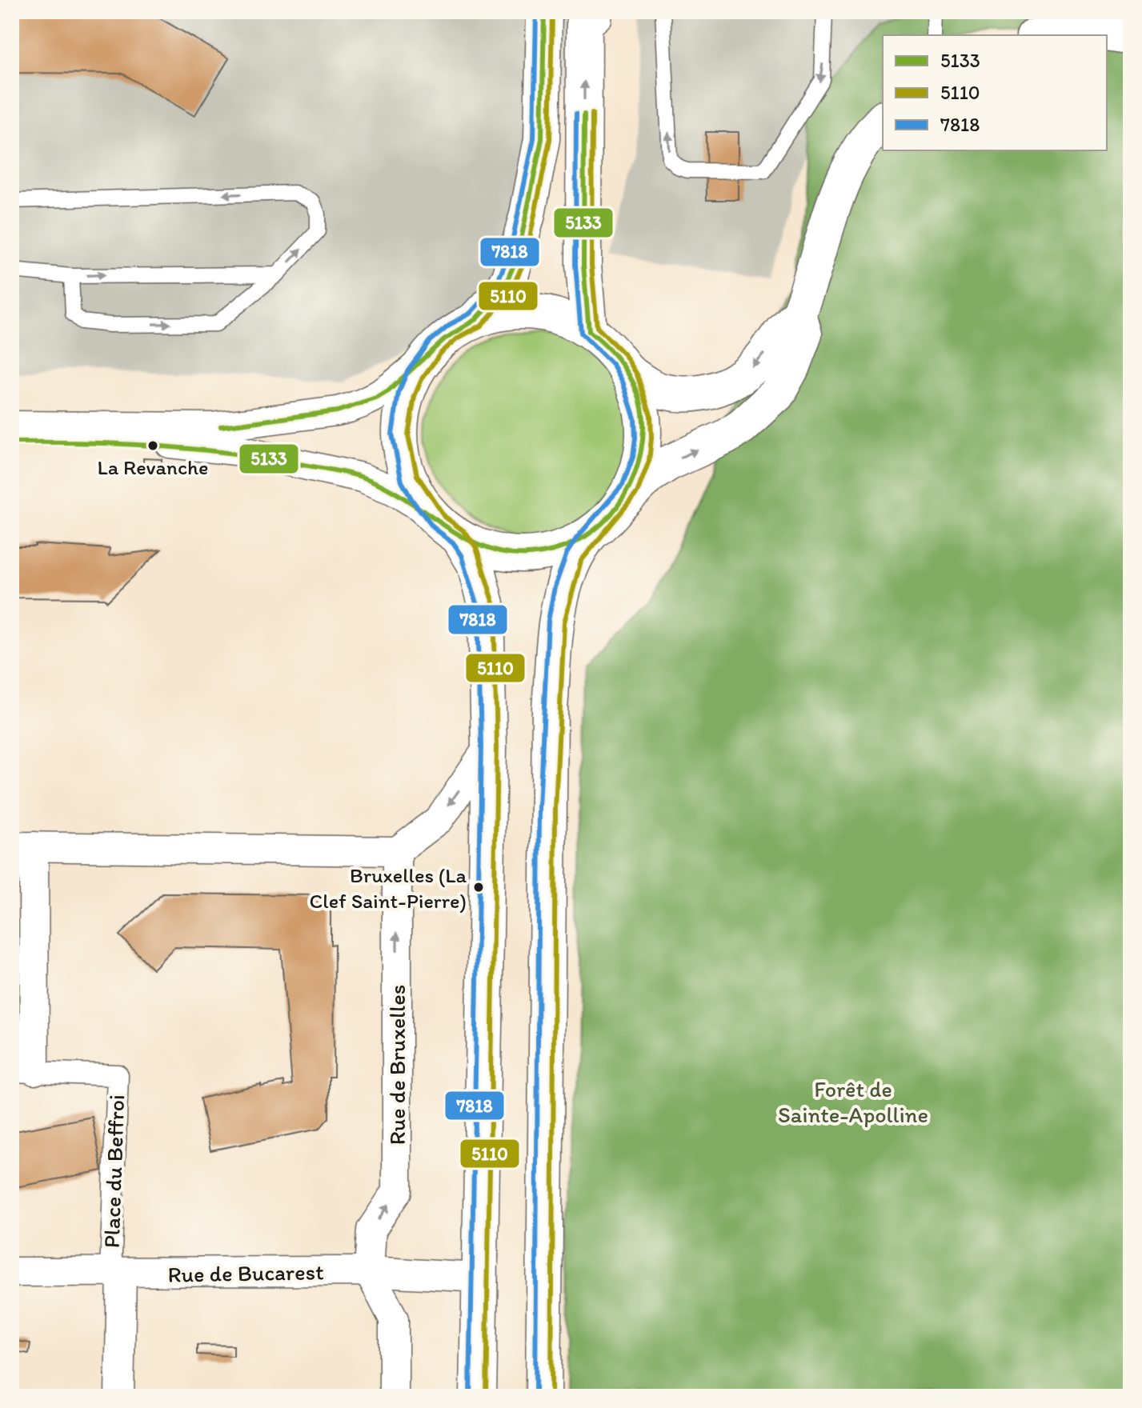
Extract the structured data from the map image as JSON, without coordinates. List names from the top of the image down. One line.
{"streets":{"street":["Rue de Bruxelles","Place du Beffroi","Rue de Bucarest"]},"crossings":[["Rue de Bruxelles","Rue de Bucarest"],["Place du Beffroi","Rue de Bucarest"]],"one_way":["Rue de Bruxelles"],"parks":["Forêt de Sainte-Apolline"],"places":["La Revanche","Bruxelles (La Clef Saint-Pierre)"],"lines":["transit line 5133","transit line 5110","transit line 7818"],"legend":["5133","5110","7818"]}
